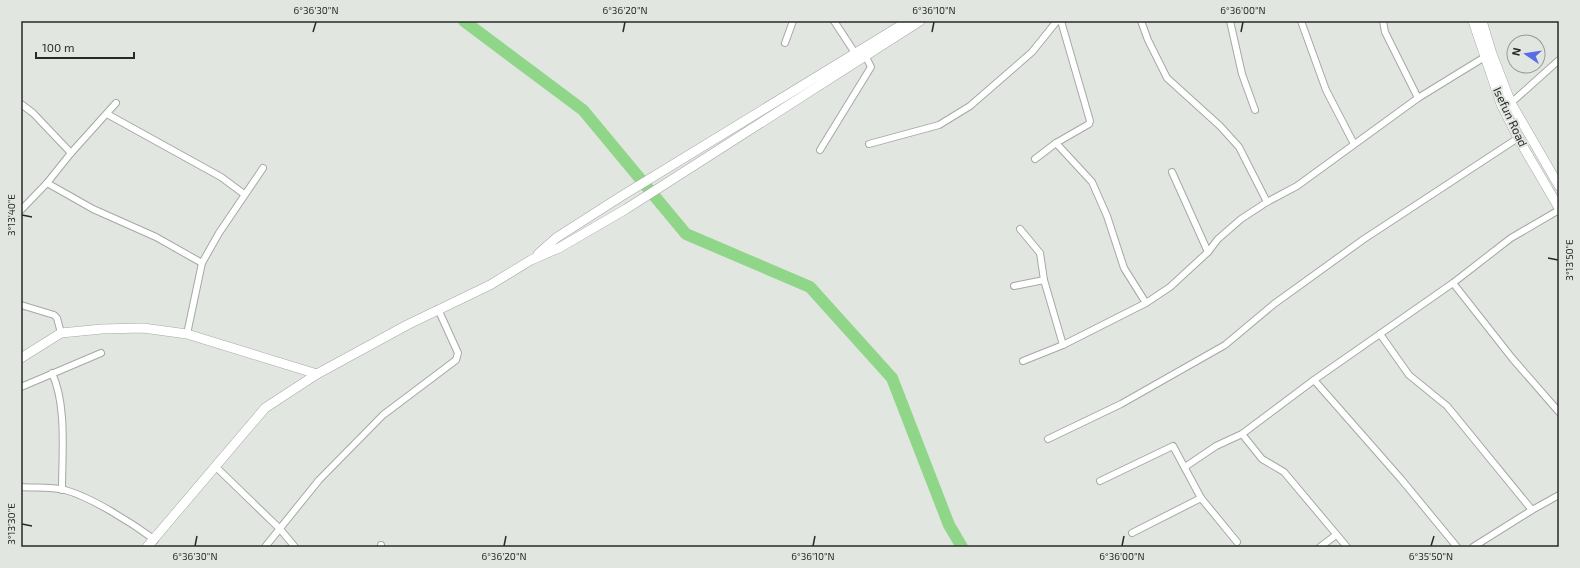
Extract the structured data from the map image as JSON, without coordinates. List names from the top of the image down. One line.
{"streets":{"street":["Isefun Road"]},"scale_bar":"100 m","north":"left","coordinates":["6°36'30\"N","6°36'20\"N","6°36'10\"N","6°36'00\"N","3°13'40\"E","3°13'50\"E","3°13'30\"E","6°35'50\"N"]}
